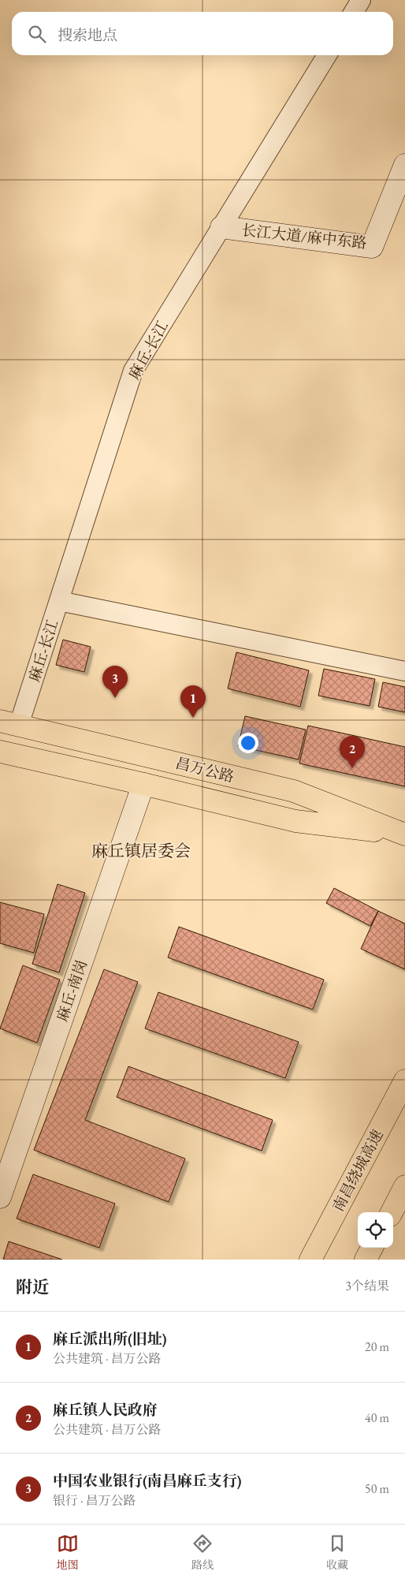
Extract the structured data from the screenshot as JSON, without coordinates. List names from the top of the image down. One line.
{"streets":{"highway":["昌万公路","南昌绕城高速"],"street":["长江大道/麻中东路","麻丘-长江","麻丘-南岗"]},"crossings":[["长江大道/麻中东路","麻丘-长江"],["麻丘-长江","昌万公路"],["昌万公路","麻丘-南岗"]],"districts":["麻丘镇居委会"],"page":{"search":"搜索地点","pins":["3","1","2"],"heading":["附近","3个结果"],"list":[{"mark":"1","name":"麻丘派出所(旧址)","note":"公共建筑 · 昌万公路","value":"20 m"},{"mark":"2","name":"麻丘镇人民政府","note":"公共建筑 · 昌万公路","value":"40 m"},{"mark":"3","name":"中国农业银行(南昌麻丘支行)","note":"银行 · 昌万公路","value":"50 m"}],"nav":["地图","路线","收藏"]}}
